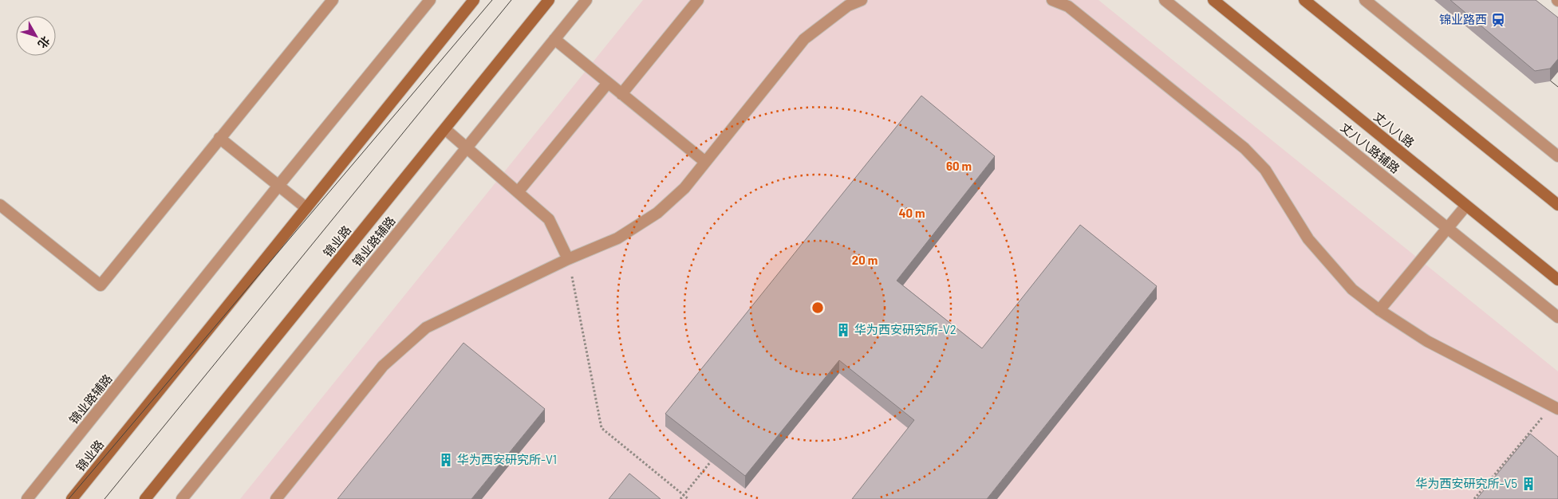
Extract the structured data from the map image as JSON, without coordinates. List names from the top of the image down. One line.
{"streets":{"main road":["丈八八路","锦业路"],"street":["丈八八路辅路","锦业路辅路"]},"places":{"station":["锦业路西"],"building":["华为西安研究所-V2","华为西安研究所-V1","华为西安研究所-V5"]},"north":"bottom right","rings":["60 m","40 m","20 m"]}
